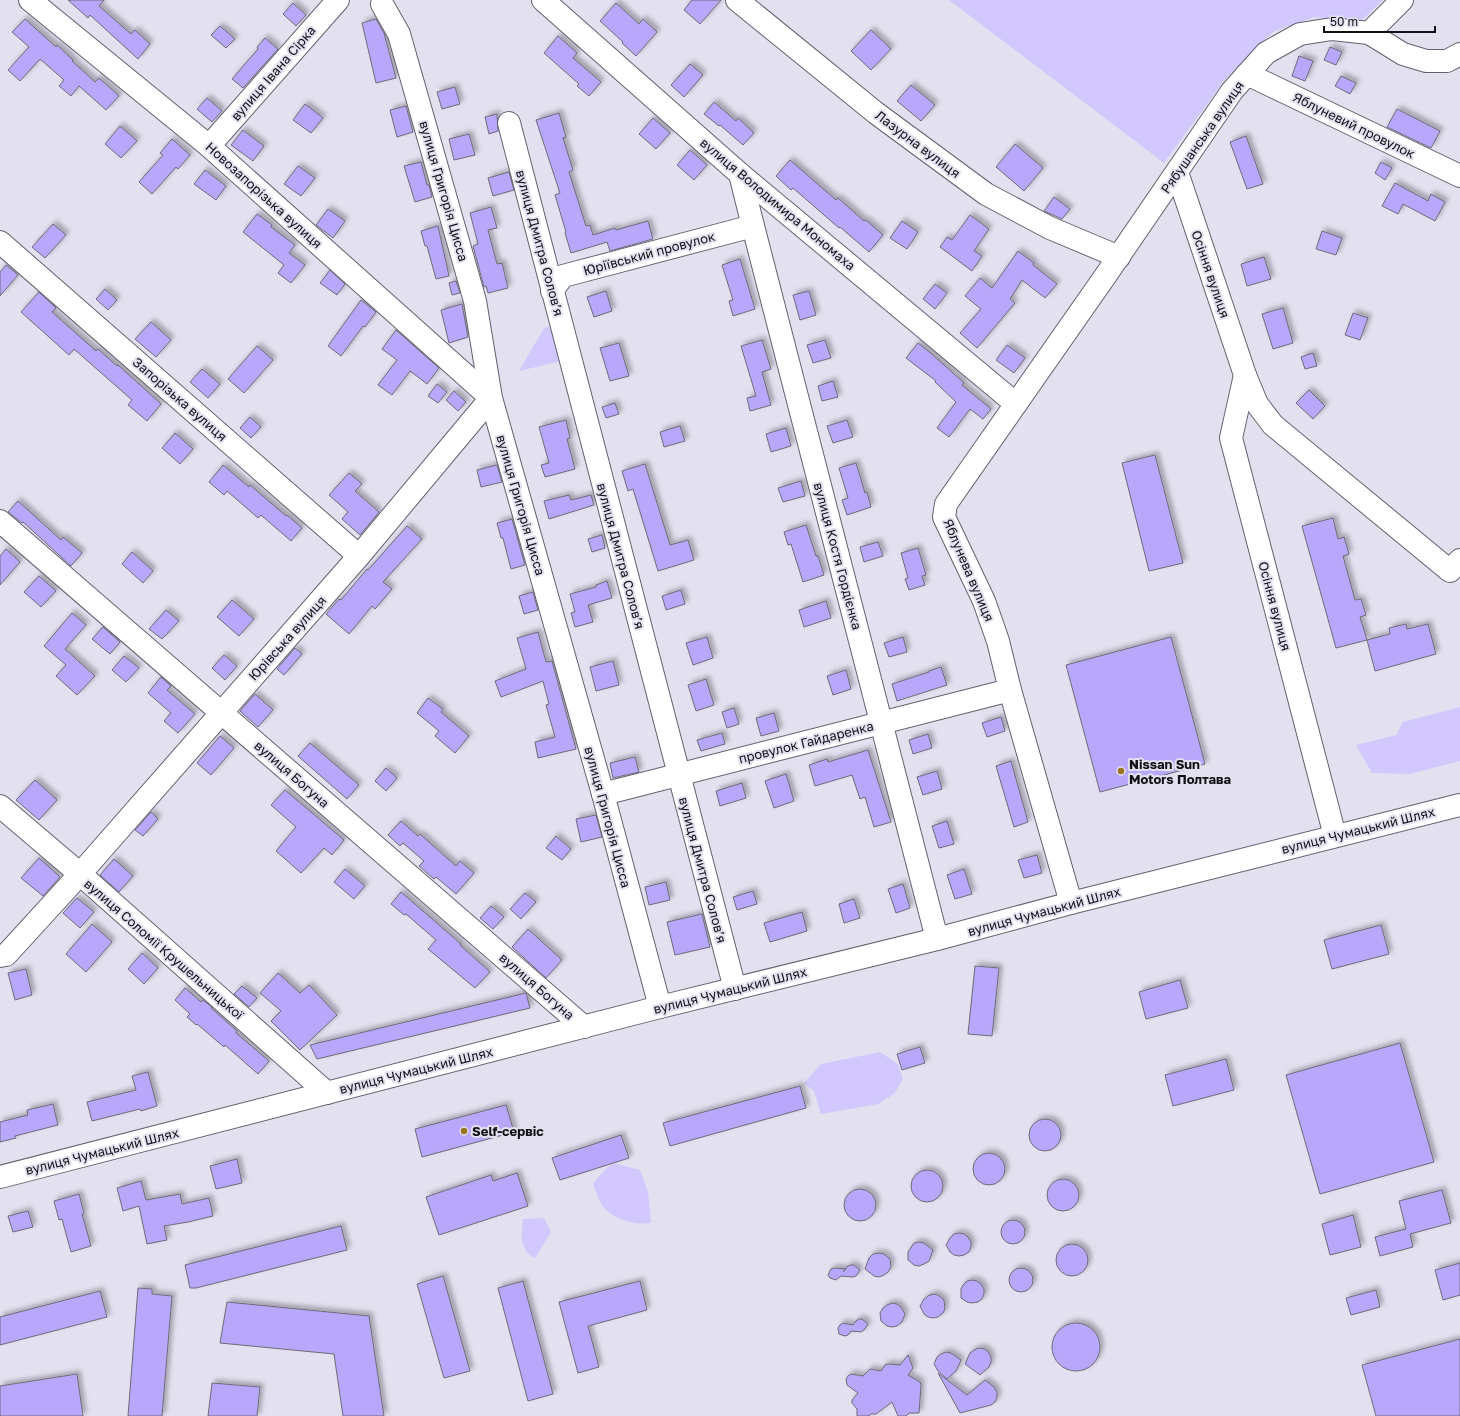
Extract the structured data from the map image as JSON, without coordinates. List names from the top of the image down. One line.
{"streets":{"street":["вулиця Івана Сірка","Яблуневий провулок","Рябушанська вулиця","Лазурна вулиця","вулиця Григорія Цисса","Новозапорізька вулиця","вулиця Володимира Мономаха","вулиця Дмитра Соловʼя","Юріївський провулок","Осіння вулиця","Запорізька вулиця","вулиця Костя Гордієнка","Яблунева вулиця","Юрівська вулиця","провулок Гайдаренка","вулиця Богуна","вулиця Чумацький Шлях","вулиця Соломії Крушельницької"]},"crossings":[["вулиця Івана Сірка","Новозапорізька вулиця"],["Яблуневий провулок","Рябушанська вулиця"],["Рябушанська вулиця","Лазурна вулиця"],["Рябушанська вулиця","Осіння вулиця"],["Рябушанська вулиця","Яблунева вулиця"],["Лазурна вулиця","Яблунева вулиця"],["вулиця Григорія Цисса","Новозапорізька вулиця"],["вулиця Григорія Цисса","Юрівська вулиця"],["вулиця Григорія Цисса","провулок Гайдаренка"],["вулиця Григорія Цисса","вулиця Чумацький Шлях"],["Новозапорізька вулиця","Юрівська вулиця"],["вулиця Володимира Мономаха","вулиця Костя Гордієнка"],["вулиця Володимира Мономаха","Яблунева вулиця"],["вулиця Дмитра Соловʼя","Юріївський провулок"],["вулиця Дмитра Соловʼя","провулок Гайдаренка"],["вулиця Дмитра Соловʼя","вулиця Чумацький Шлях"],["Юріївський провулок","вулиця Костя Гордієнка"],["Осіння вулиця","вулиця Чумацький Шлях"],["Запорізька вулиця","Юрівська вулиця"],["вулиця Костя Гордієнка","провулок Гайдаренка"],["вулиця Костя Гордієнка","вулиця Чумацький Шлях"],["Яблунева вулиця","провулок Гайдаренка"],["Яблунева вулиця","вулиця Чумацький Шлях"],["Юрівська вулиця","вулиця Богуна"],["Юрівська вулиця","вулиця Соломії Крушельницької"],["вулиця Богуна","вулиця Чумацький Шлях"],["вулиця Чумацький Шлях","вулиця Соломії Крушельницької"]],"places":["Nissan Sun Motors Полтава","Self-сервіс"],"scale_bar":"50 m"}
